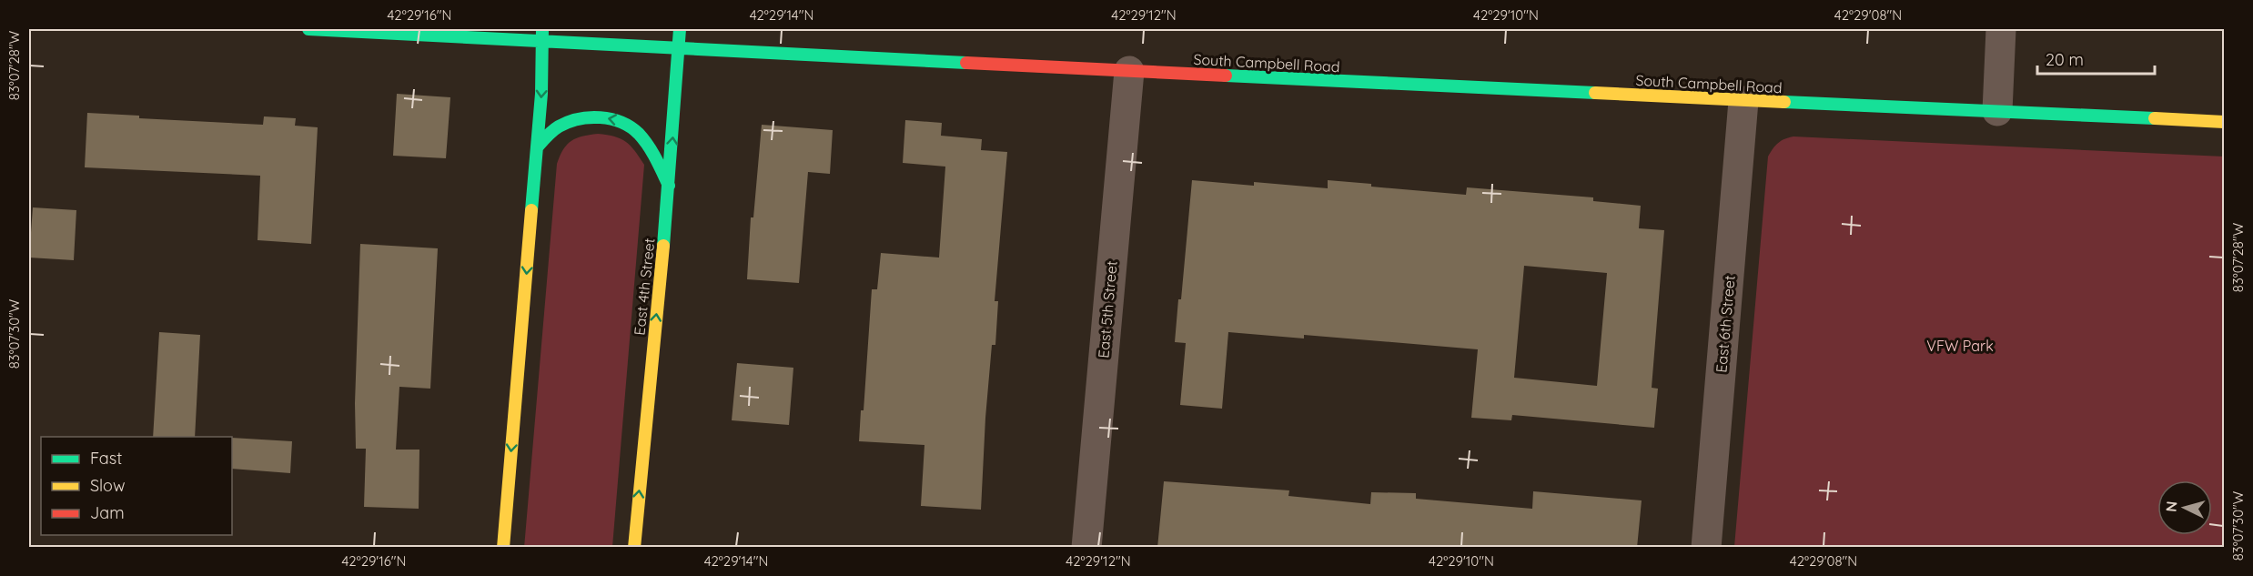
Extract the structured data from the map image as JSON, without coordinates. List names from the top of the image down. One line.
{"streets":{"street":["South Campbell Road","East 4th Street","East 5th Street","East 6th Street"]},"crossings":[["South Campbell Road","East 4th Street"],["South Campbell Road","East 5th Street"],["South Campbell Road","East 6th Street"]],"one_way":["East 4th Street"],"parks":["VFW Park"],"legend":["Fast","Slow","Jam"],"scale_bar":"20 m","north":"left","coordinates":["42°29'16\"N","42°29'14\"N","42°29'12\"N","42°29'10\"N","42°29'08\"N","83°07'28\"W","83°07'30\"W"]}
